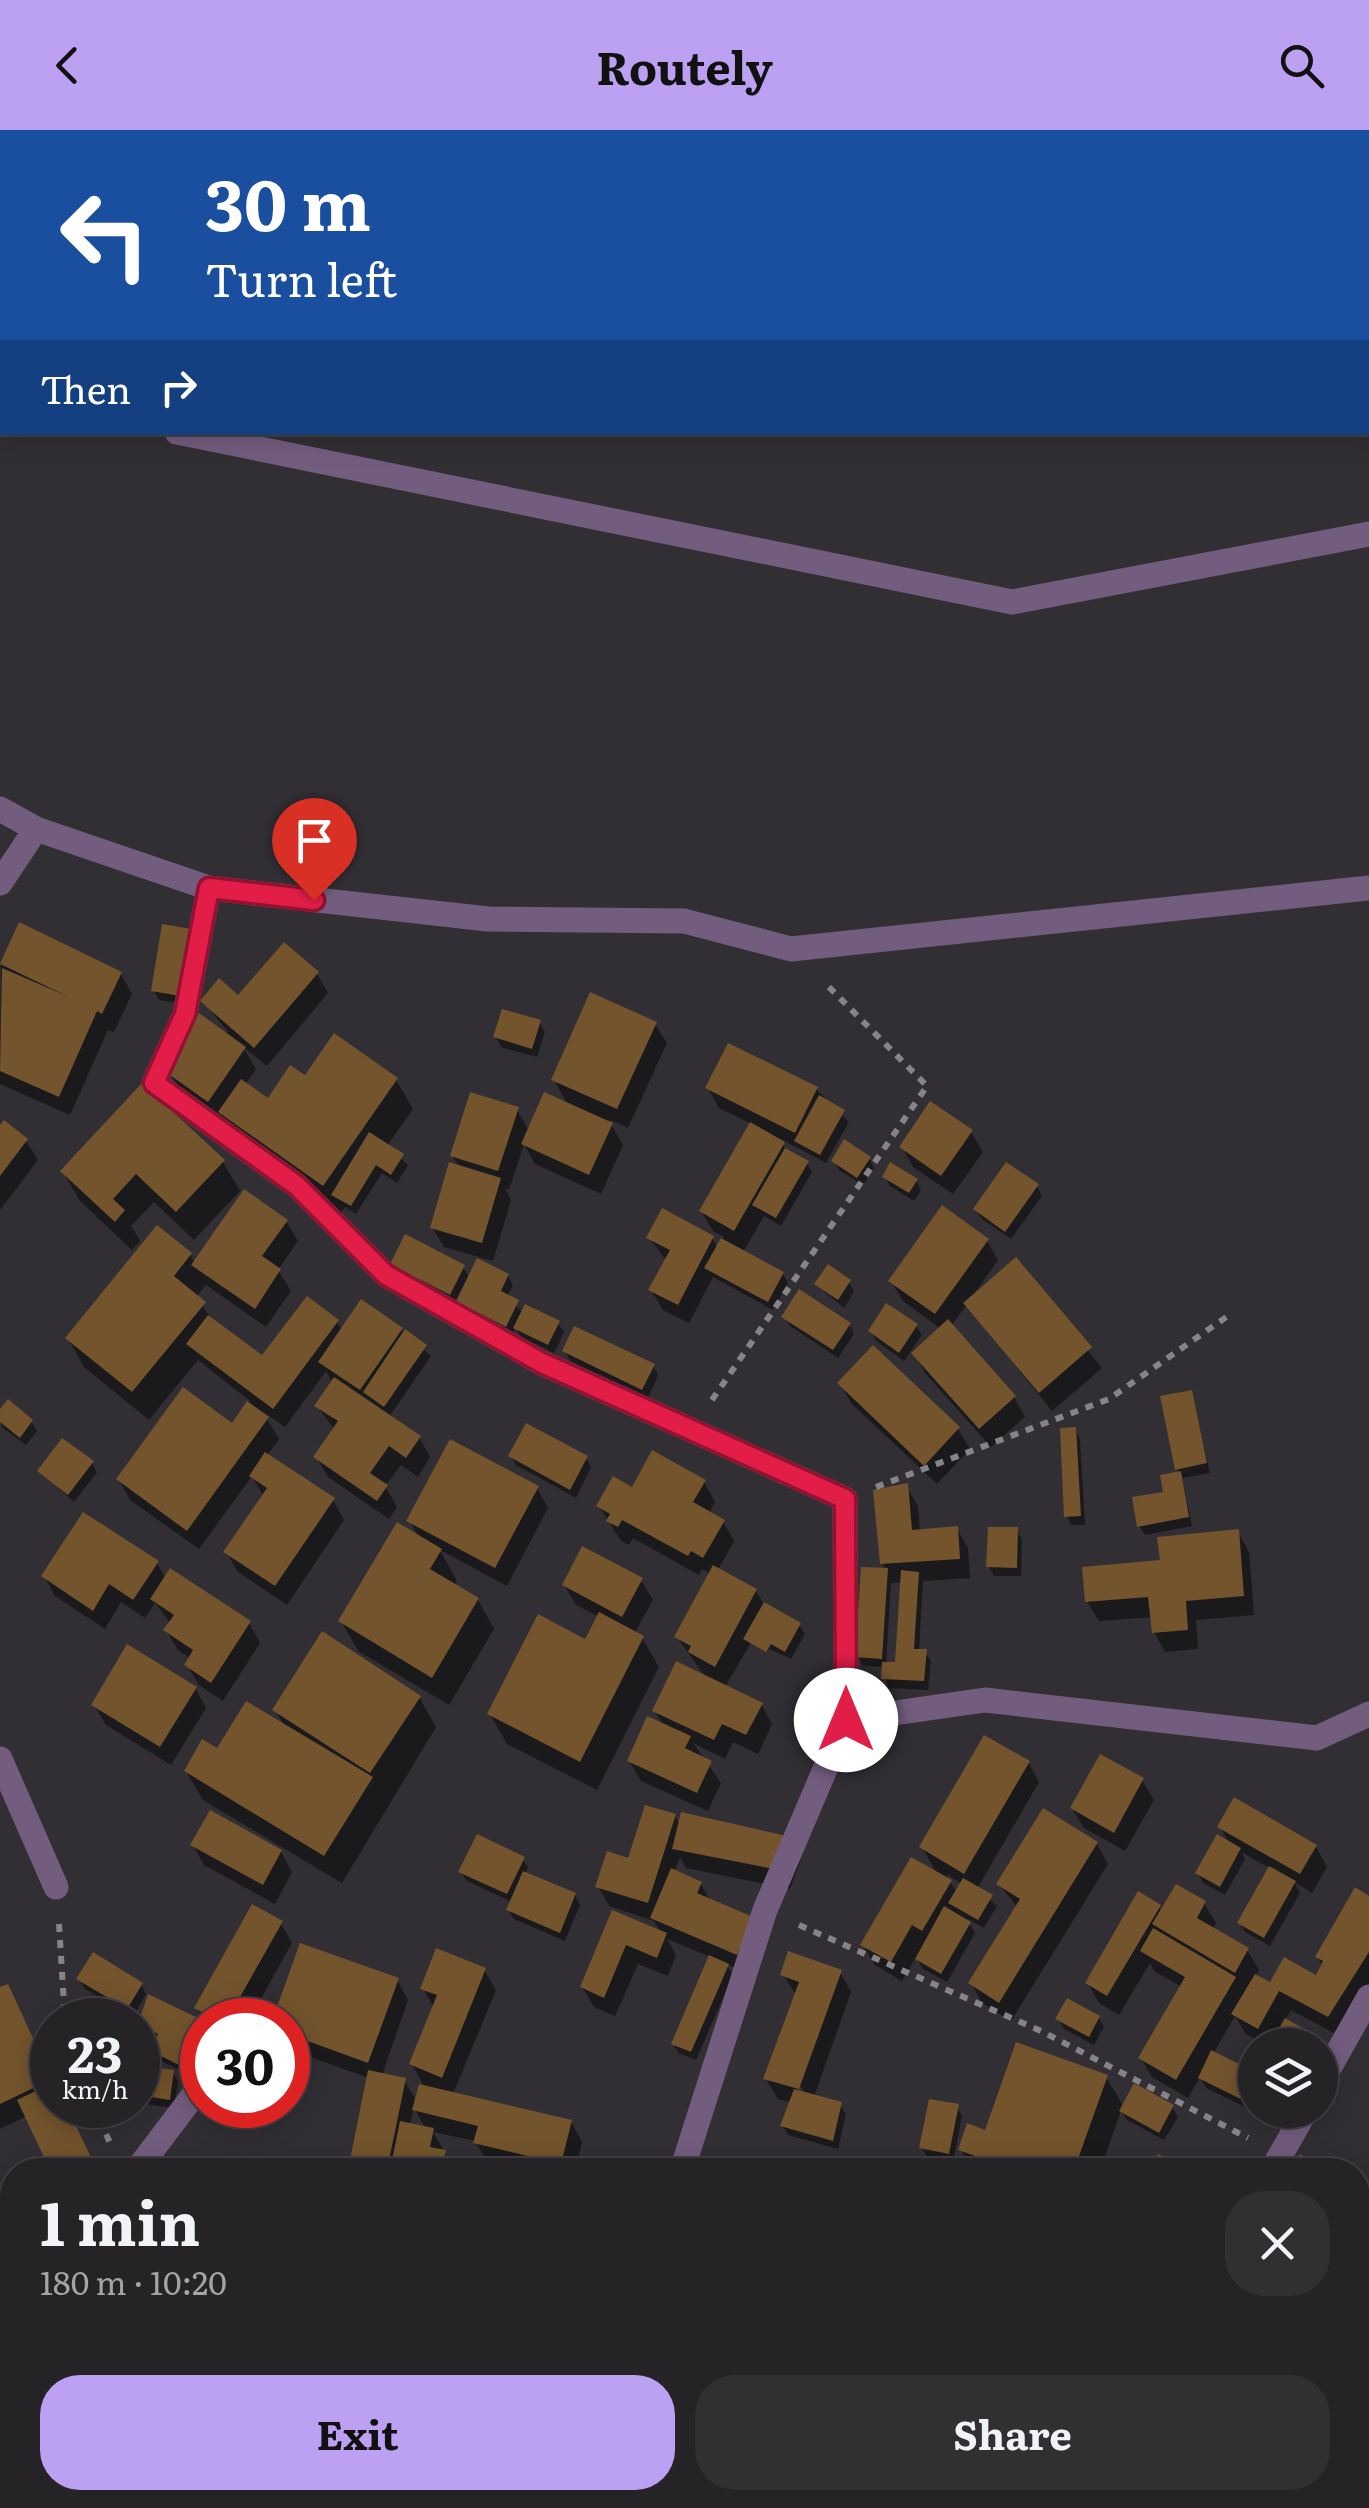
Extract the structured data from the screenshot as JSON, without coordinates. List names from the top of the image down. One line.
{"page":{"header":"Routely","turn":["30 m","Turn left"],"then":"Then","speed":"23 km/h","limit":"30","heading":["1 min","180 m · 10:20"],"buttons":["Exit","Share"]}}
